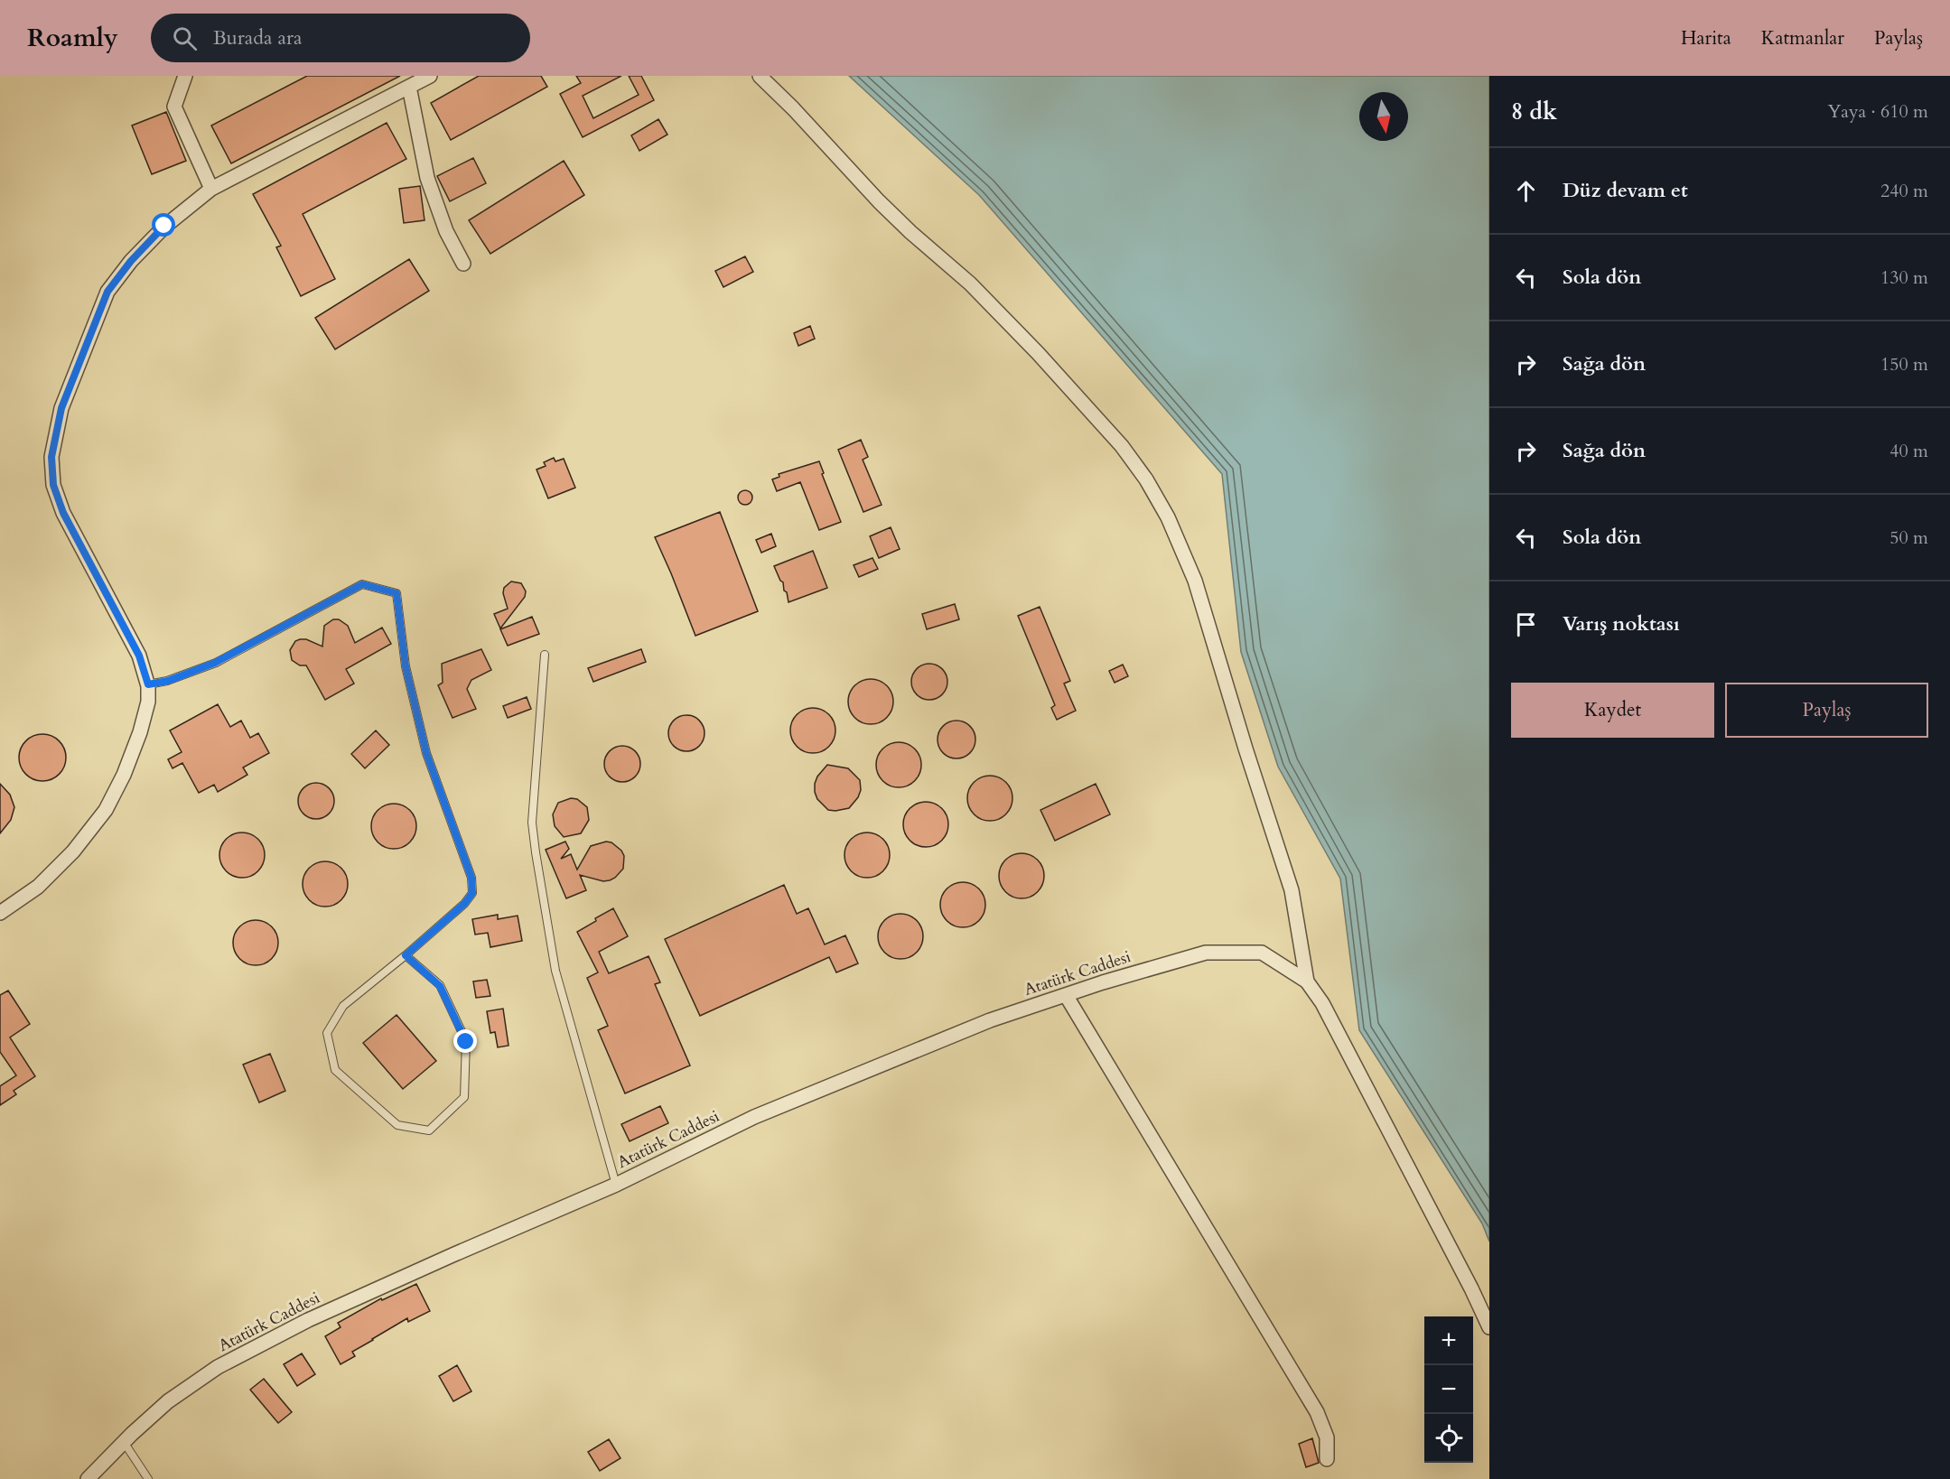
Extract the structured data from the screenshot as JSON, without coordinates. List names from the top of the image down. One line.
{"streets":{"street":["Atatürk Caddesi"]},"north":"bottom","page":{"header":"Roamly","search":"Burada ara","nav":["Harita","Katmanlar","Paylaş"],"heading":["8 dk","Yaya · 610 m"],"list":[["Düz devam et","240 m"],["Sola dön","130 m"],["Sağa dön","150 m"],["Sağa dön","40 m"],["Sola dön","50 m"],"Varış noktası"],"buttons":["Kaydet","Paylaş"],"map_buttons":["+","−"]}}
